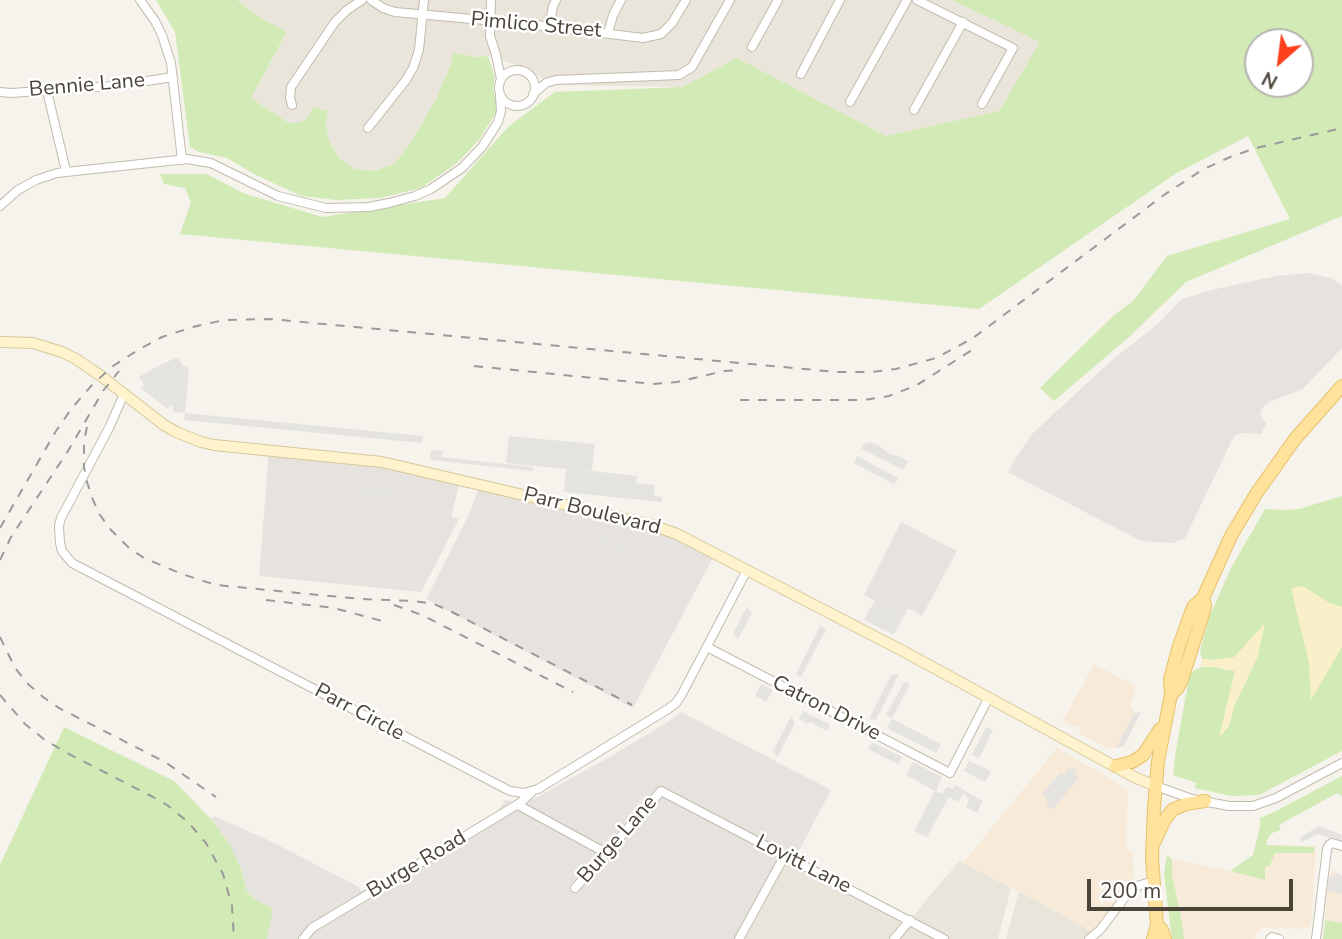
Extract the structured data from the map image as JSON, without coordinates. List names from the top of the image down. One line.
{"streets":{"main road":["Parr Boulevard"],"street":["Pimlico Street","Bennie Lane","Catron Drive","Parr Circle","Burge Lane","Burge Road","Lovitt Lane"]},"crossings":[["Parr Boulevard","Catron Drive"],["Parr Boulevard","Parr Circle"],["Parr Circle","Burge Road"],["Burge Lane","Lovitt Lane"]],"scale_bar":"200 m","north":"bottom left"}
